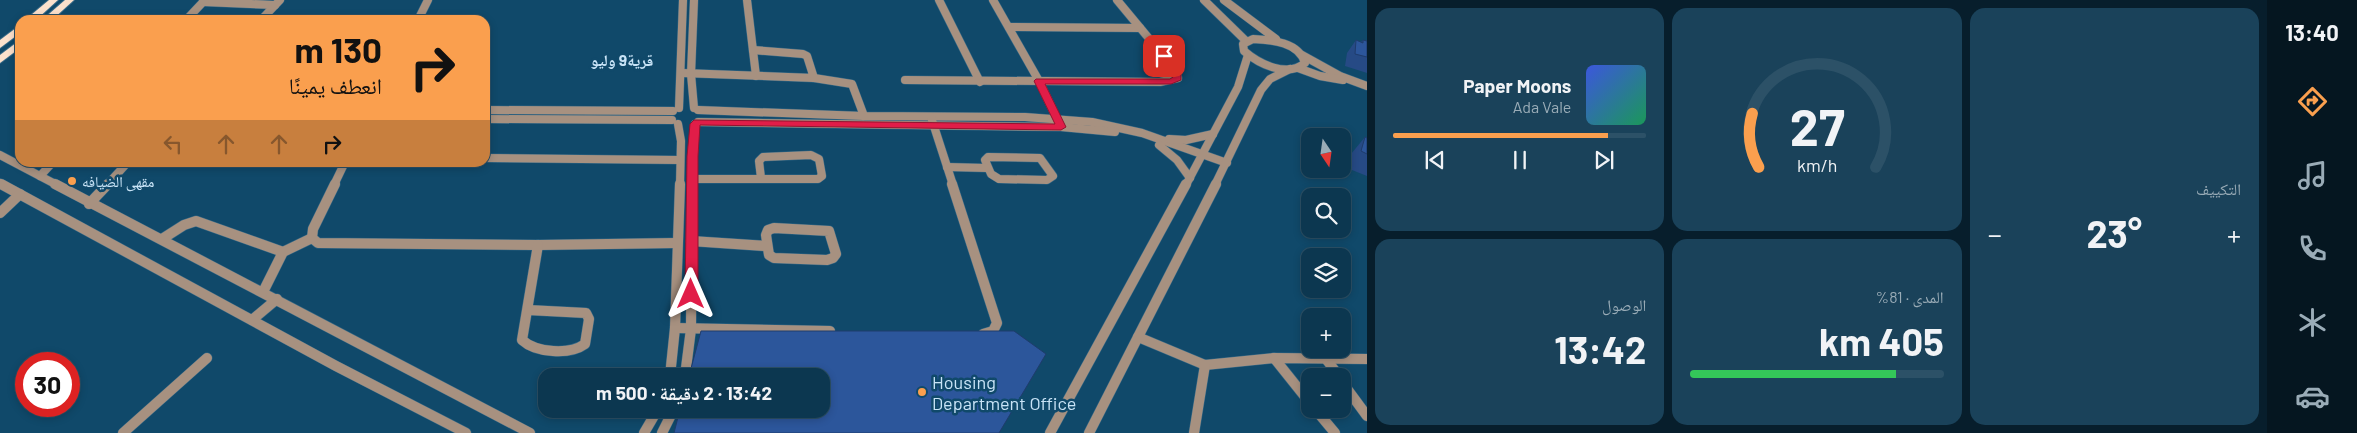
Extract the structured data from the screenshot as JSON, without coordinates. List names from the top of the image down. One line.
{"districts":["قرية9 وليو"],"places":["مقهى الضيافه","Housing Department Office"],"north":"bottom","page":{"tabs":"13:40","tile":["التكييف",["المدى · 81%","405 km"],["الوصول","13:42"]],"turn":["130 m","انعطف يمينًا"],"song":["Paper Moons","Ada Vale"],"map_buttons":["+","−"],"heat":["−","23°","+"],"limit":"30","trip":"13:42 · 2 دقيقة · 500 m","gauge":["27","km/h"]}}
